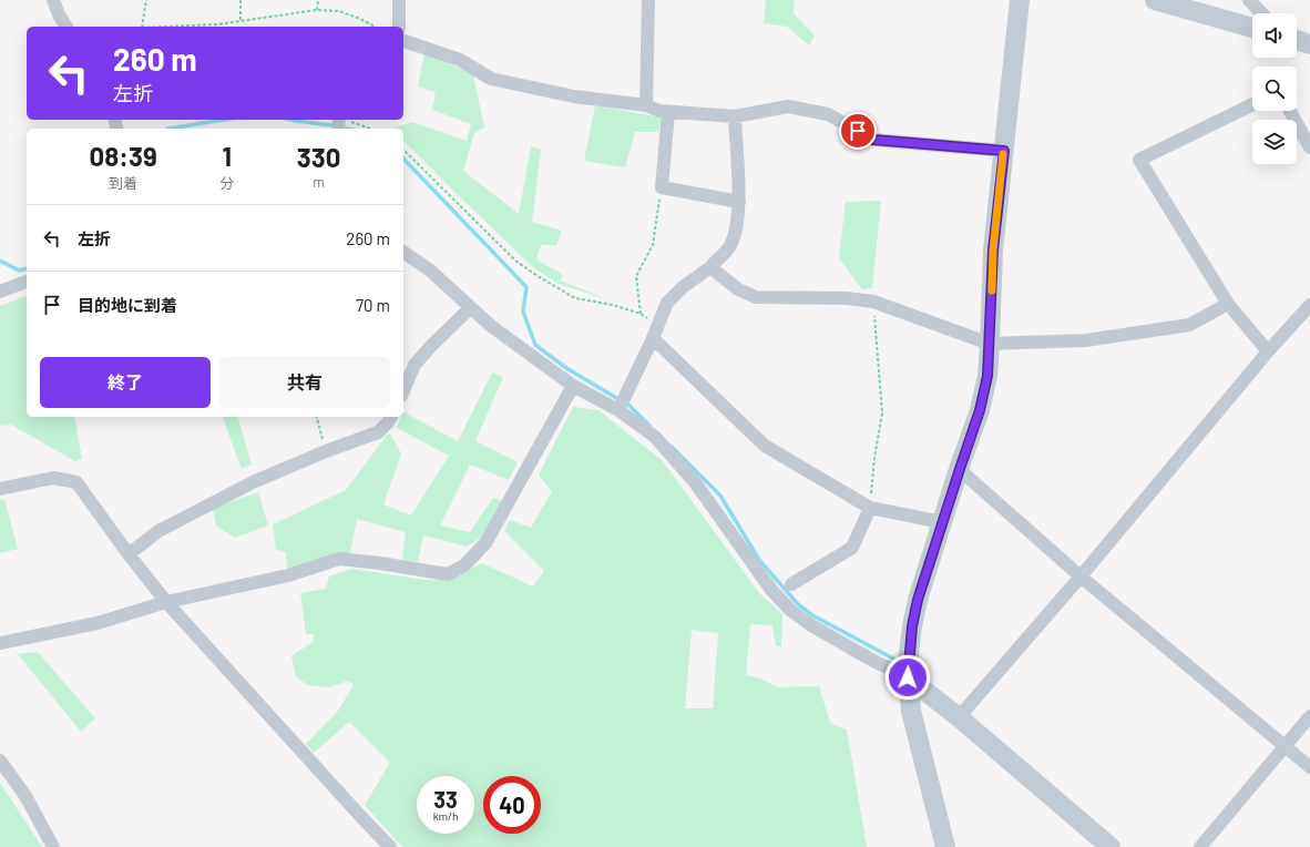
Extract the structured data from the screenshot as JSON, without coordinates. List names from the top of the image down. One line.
{"page":{"turn":["260 m","左折"],"eta":["08:39","到着","1","分","330","m"],"list":[{"name":"左折","value":"260 m"},{"name":"目的地に到着","value":"70 m"}],"buttons":["終了","共有"],"speed":"33 km/h","limit":"40"}}
